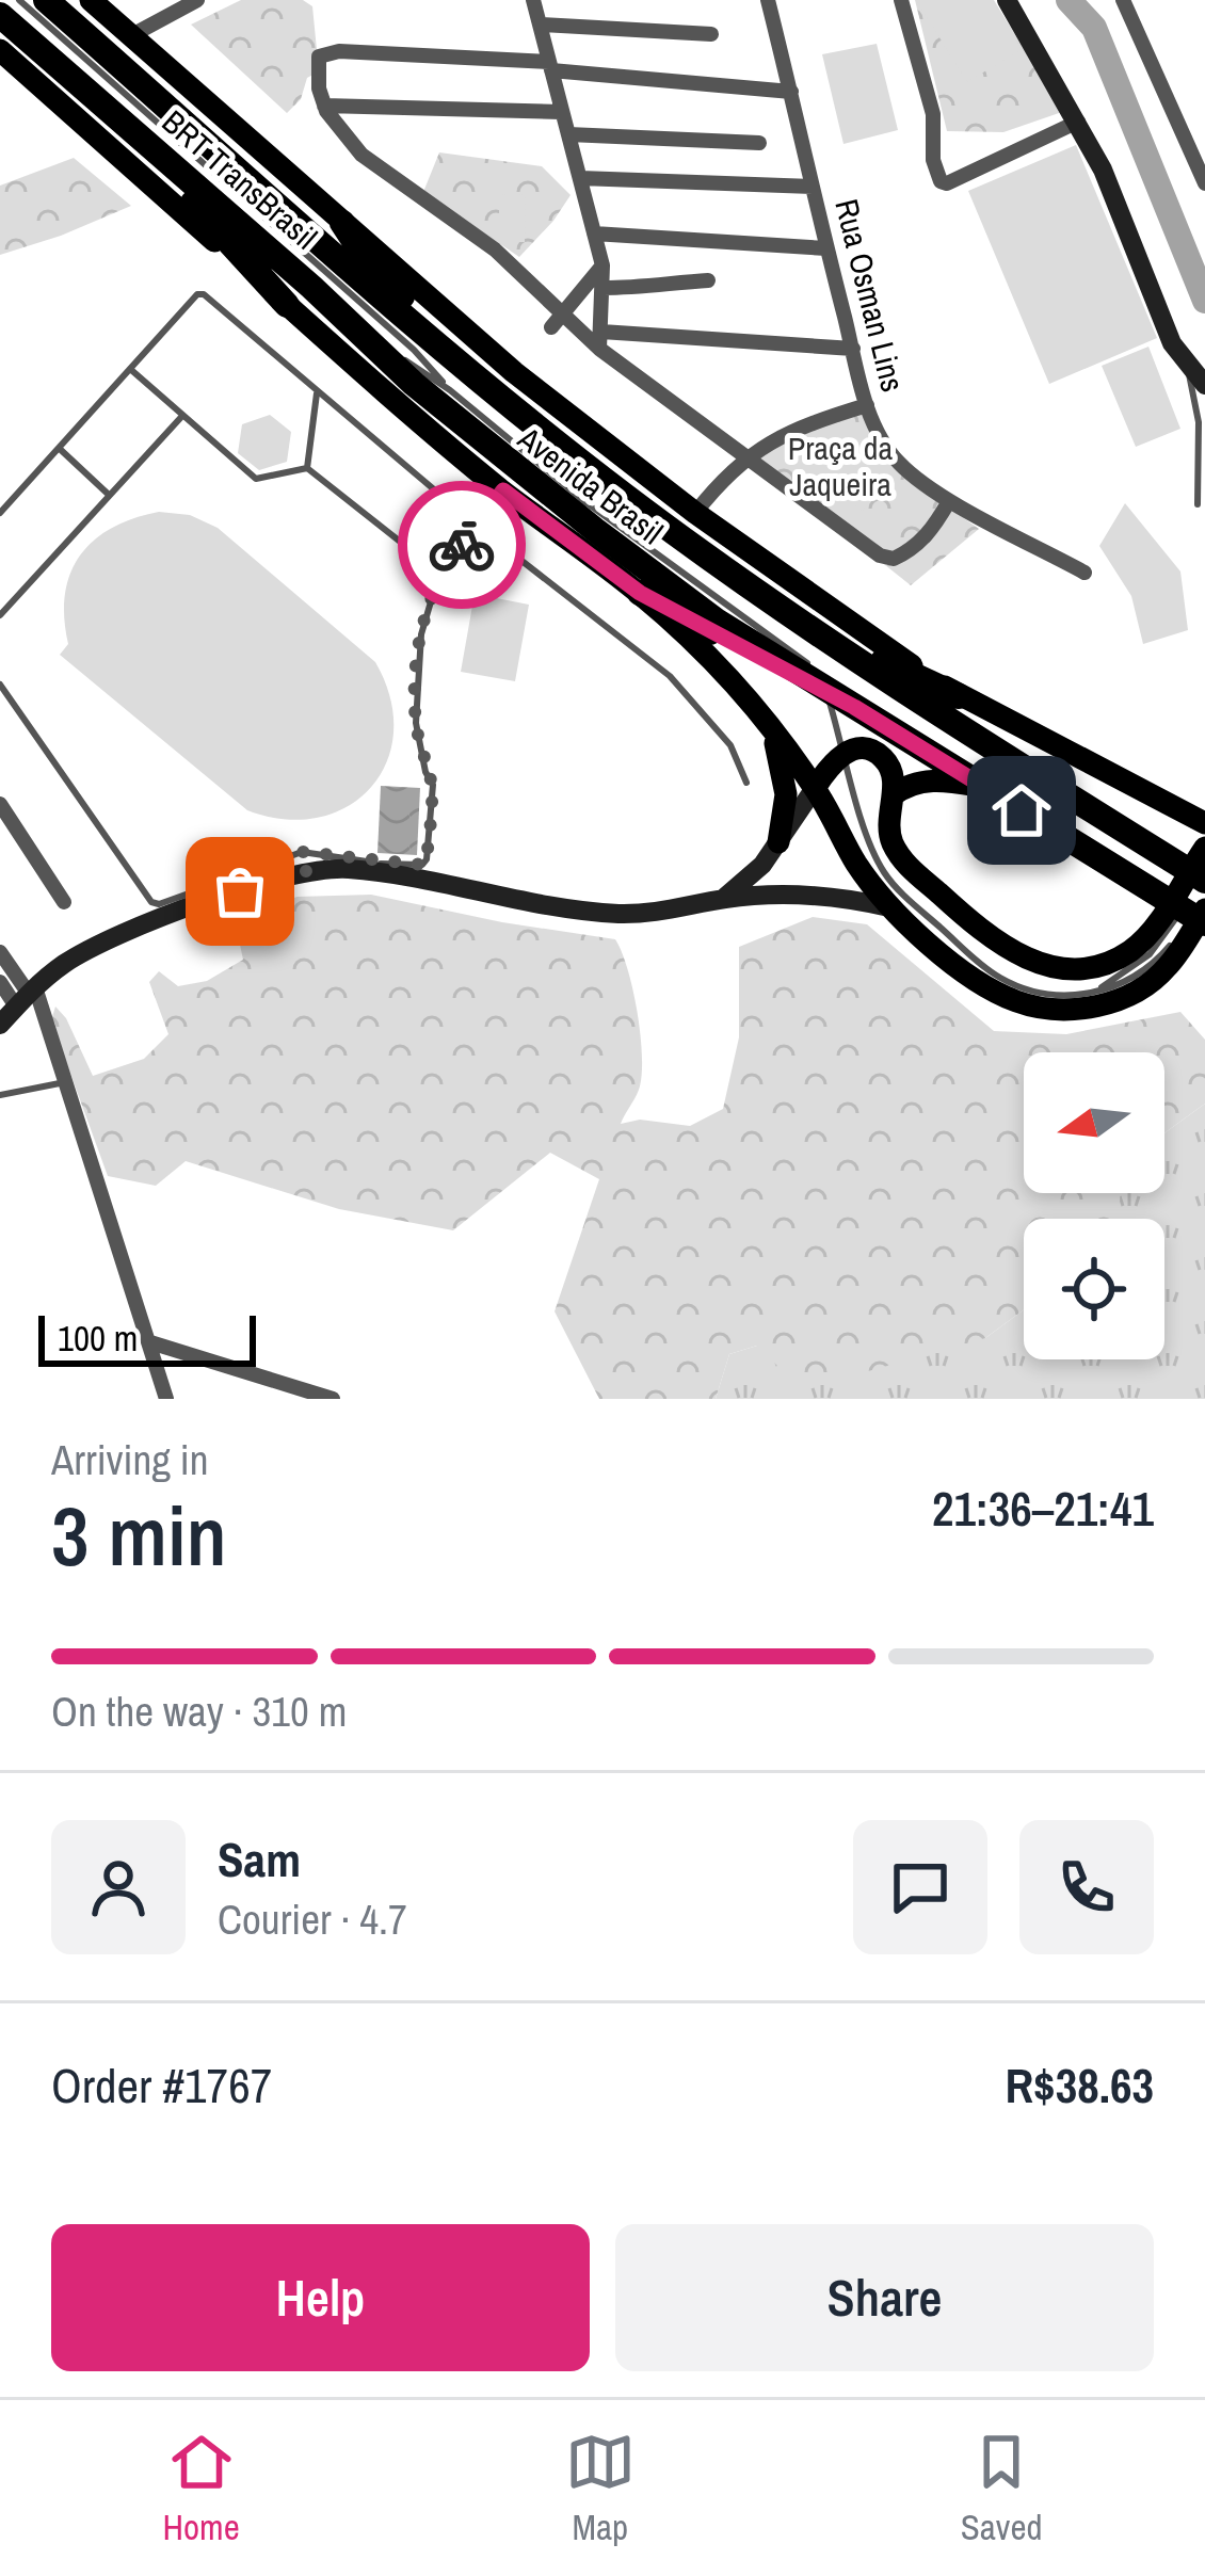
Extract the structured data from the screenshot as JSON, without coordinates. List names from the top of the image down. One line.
{"streets":{"highway":["Avenida Brasil"],"street":["Rua Osman Lins"],"lane":["BRT TransBrasil"]},"parks":["Praça da Jaqueira"],"scale_bar":"100 m","north":"left","page":{"scale":"100 m","heading":["3 min","Arriving in","21:36–21:41"],"panel":["Sam","Courier · 4.7","Order #1767","R$38.63"],"bar":"On the way · 310 m","buttons":["Help","Share"],"tabs":["Home","Map","Saved"]}}
